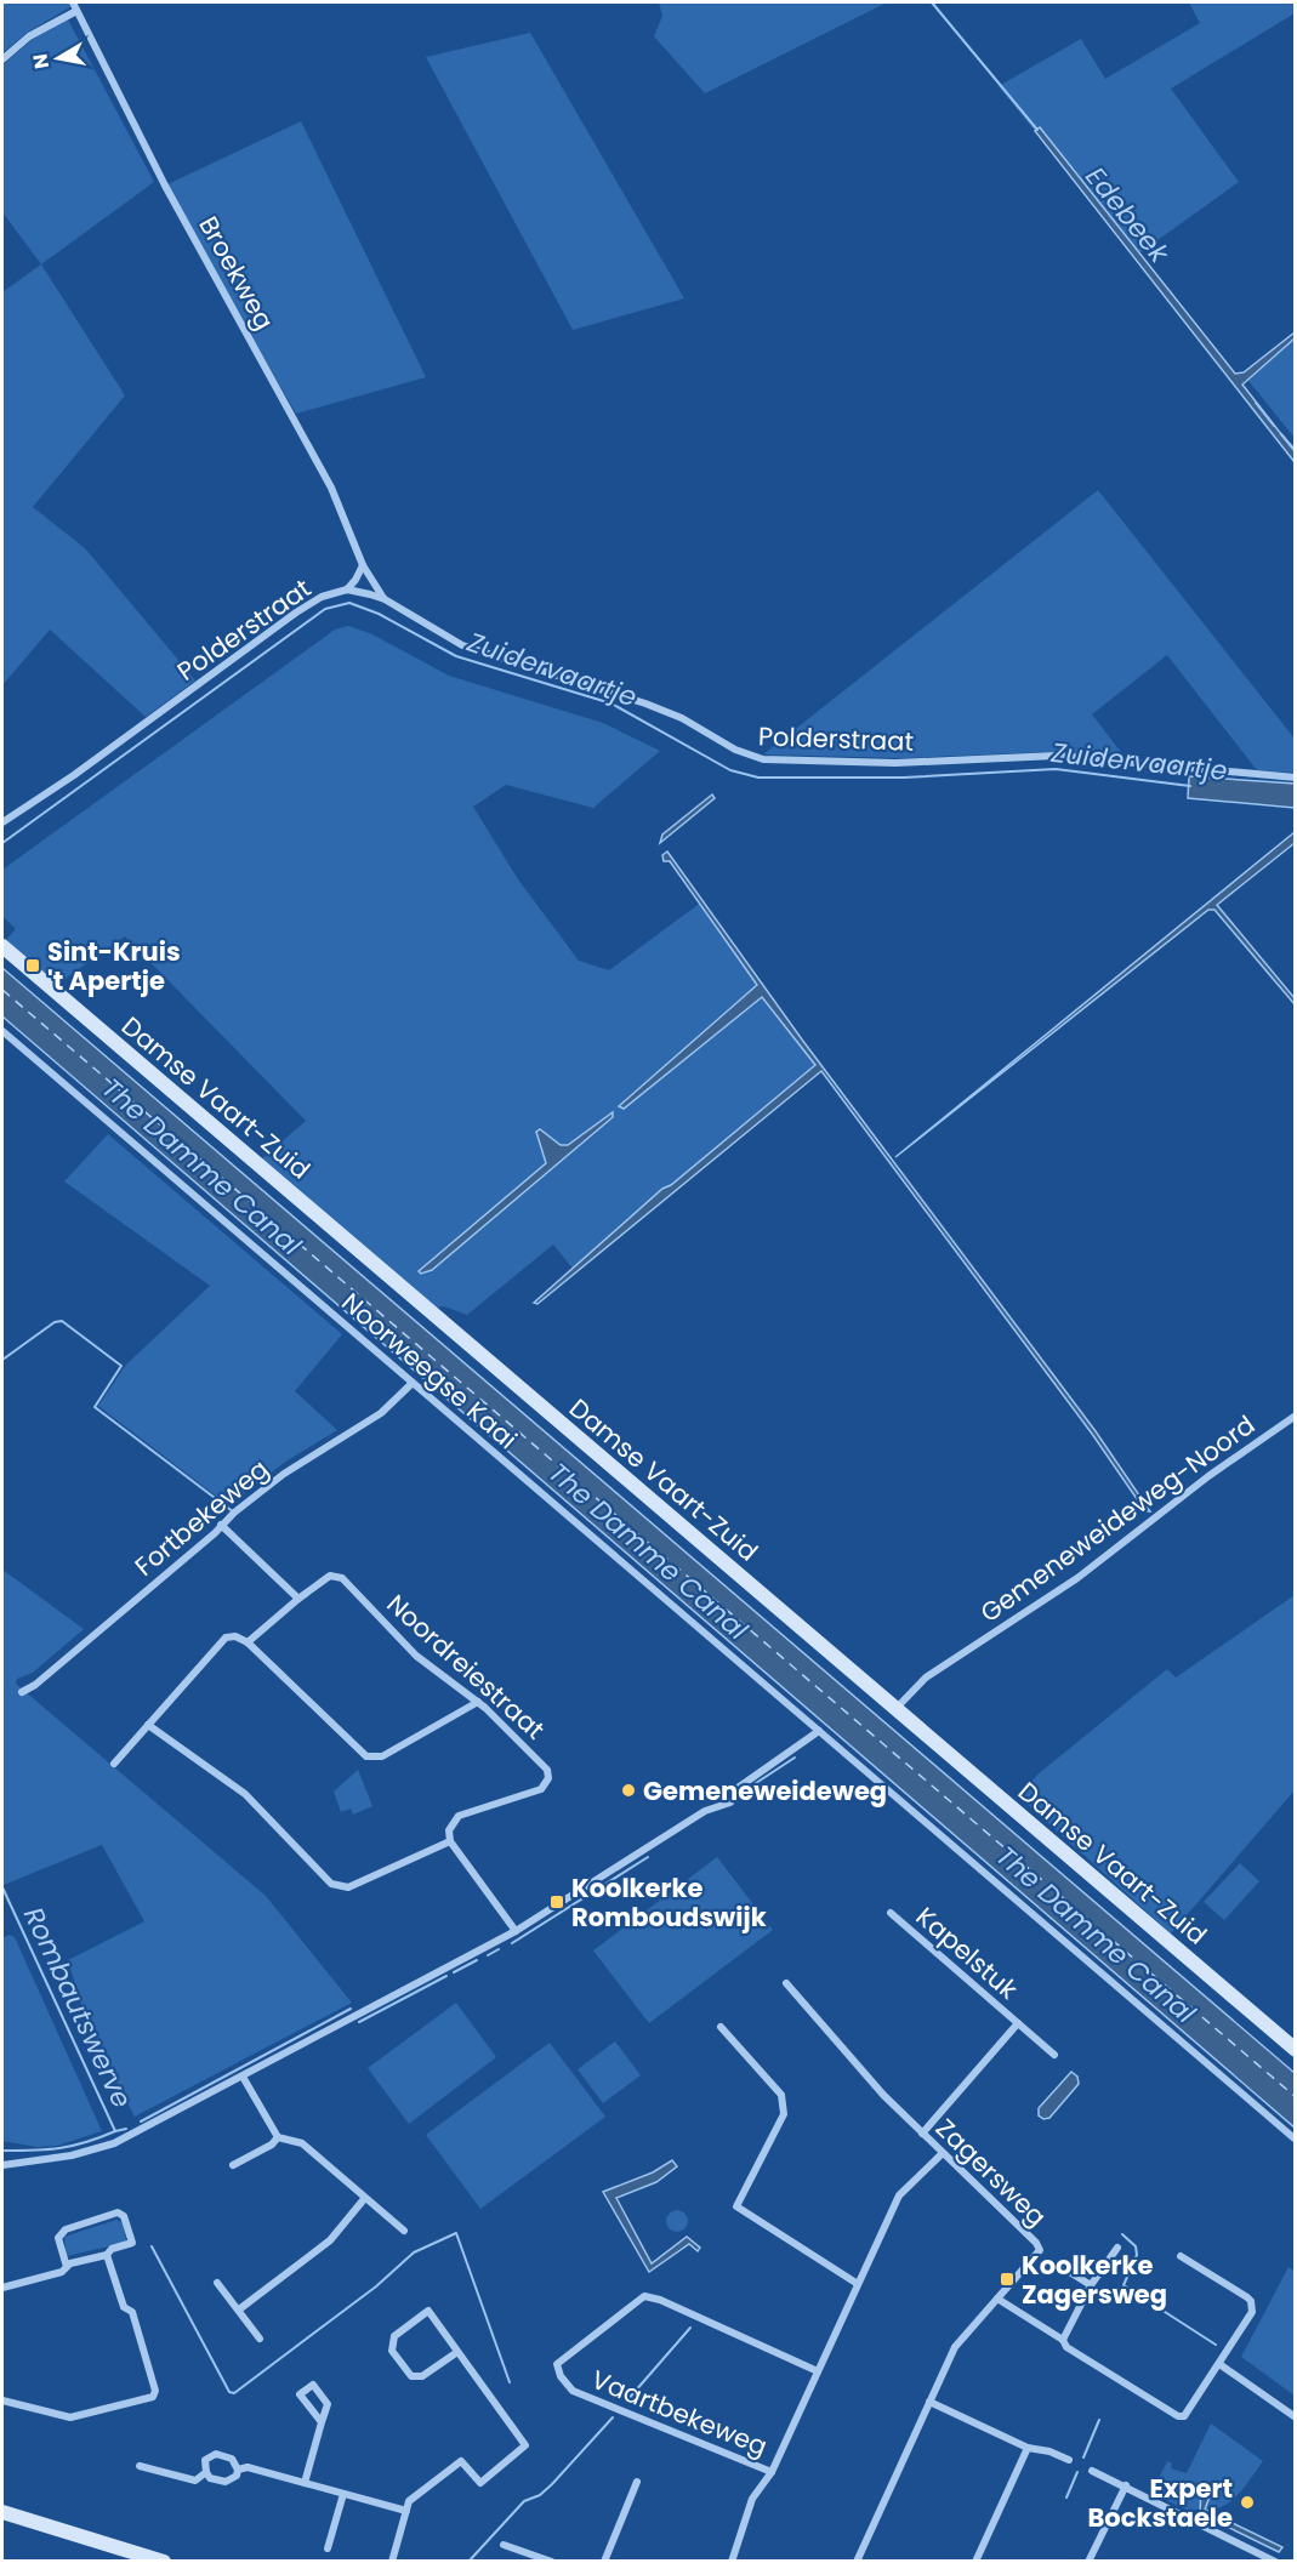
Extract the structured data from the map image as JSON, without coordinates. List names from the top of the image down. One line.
{"streets":{"street":["Broekweg","Polderstraat","Damse Vaart-Zuid","Noorweegse Kaai","Fortbekeweg","Gemeneweideweg-Noord","Noordreiestraat","Kapelstuk","Zagersweg","Vaartbekeweg"]},"crossings":[["Broekweg","Polderstraat"],["Damse Vaart-Zuid","Gemeneweideweg-Noord"],["Noorweegse Kaai","Fortbekeweg"],["Kapelstuk","Zagersweg"],["Zagersweg","Vaartbekeweg"]],"water":["Edebeek","Zuidervaartje","The Damme Canal","Rombautswerve"],"places":{"transit":["Sint-Kruis 't Apertje","Koolkerke Romboudswijk","Koolkerke Zagersweg"],"other":["Gemeneweideweg","Expert Bockstaele"]},"north":"left"}
